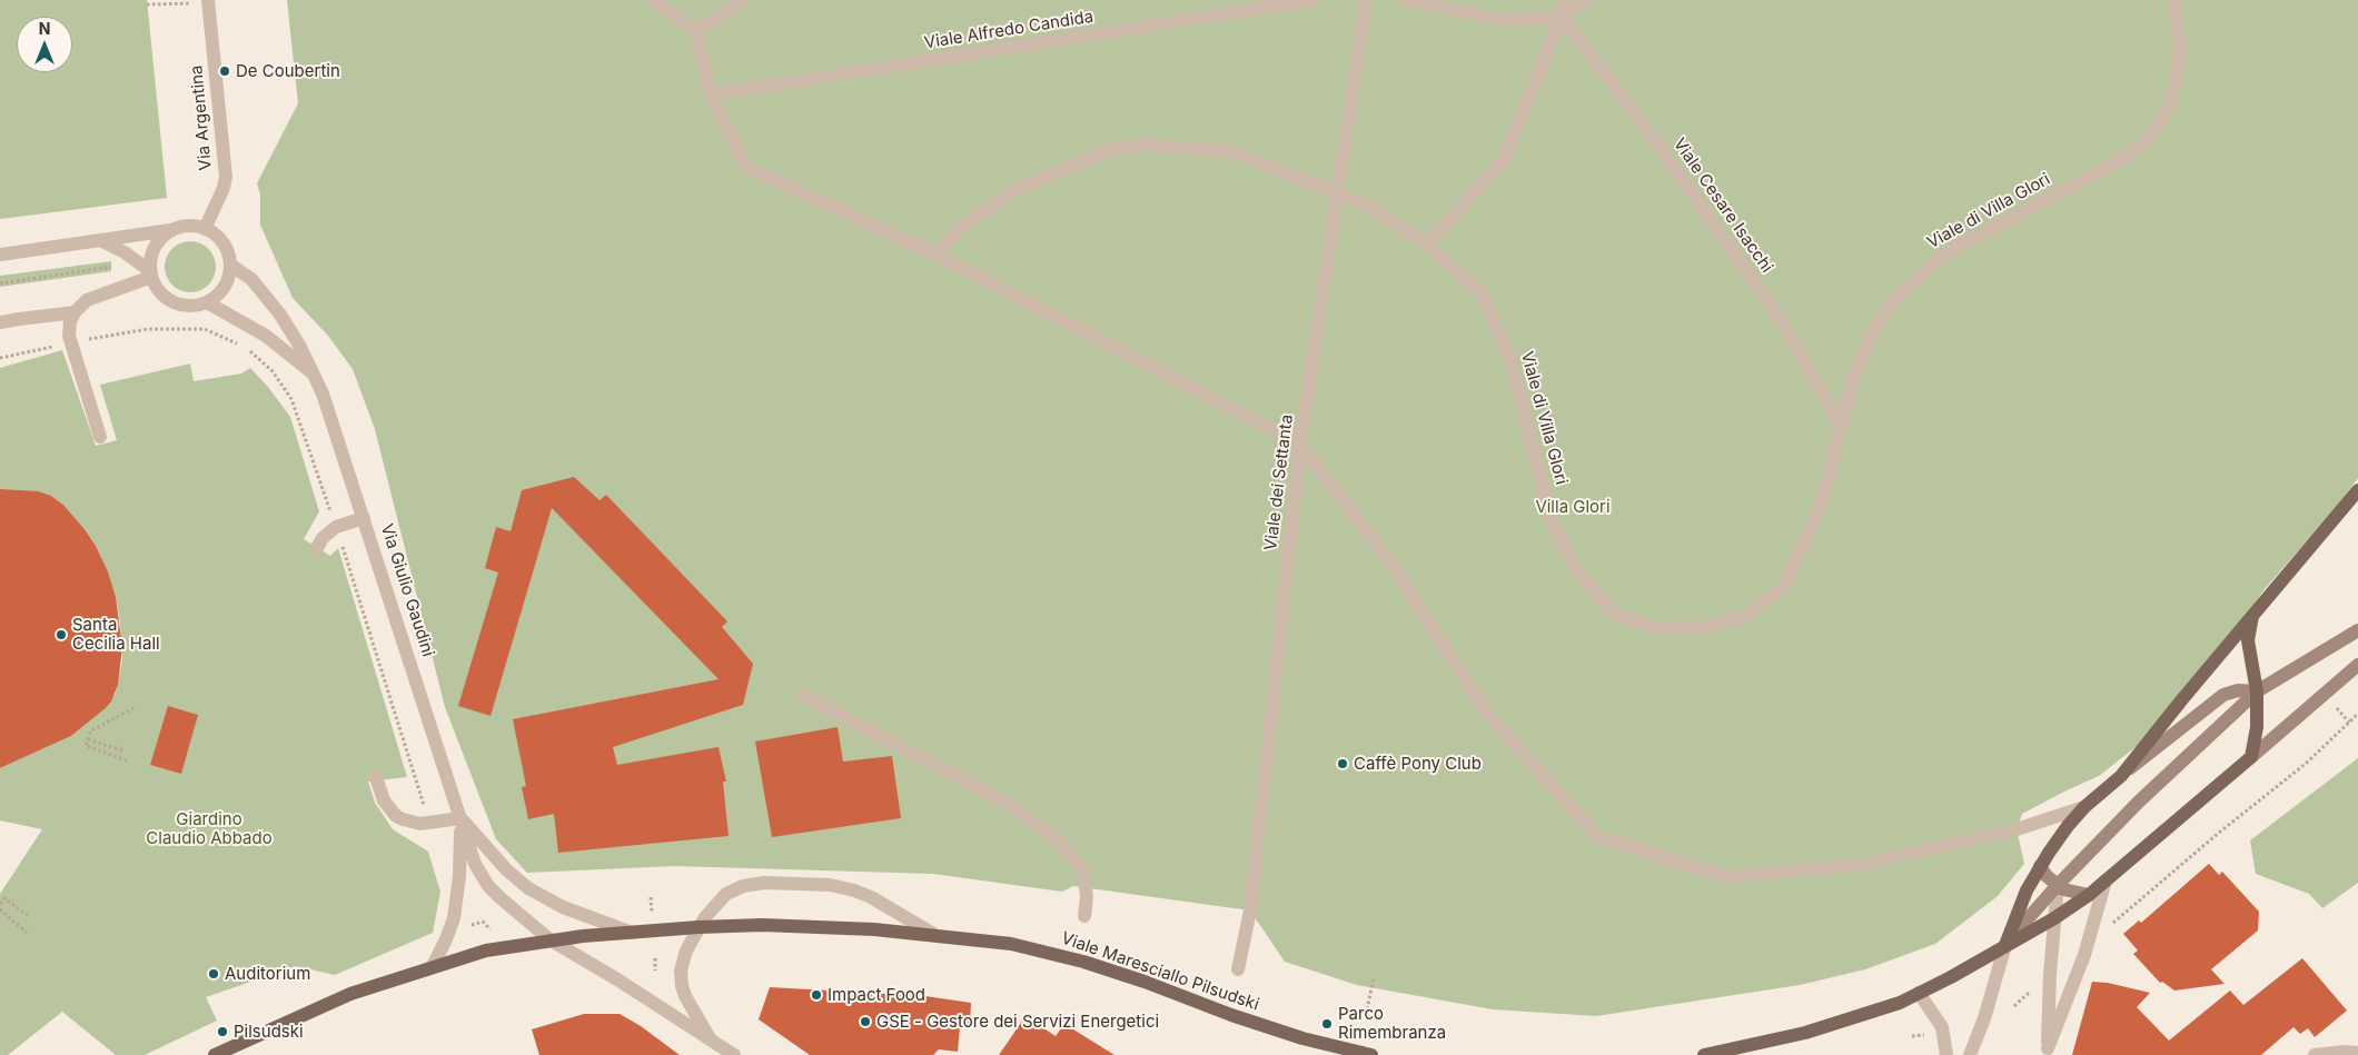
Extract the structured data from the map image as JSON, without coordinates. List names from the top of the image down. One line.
{"streets":{"main road":["Viale Maresciallo Pilsudski"],"street":["Viale Alfredo Candida","Via Argentina","Viale Cesare Isacchi","Viale di Villa Glori","Viale dei Settanta","Via Giulio Gaudini"]},"crossings":[["Via Argentina","Via Giulio Gaudini"],["Viale Cesare Isacchi","Viale di Villa Glori"],["Viale di Villa Glori","Viale dei Settanta"],["Via Giulio Gaudini","Viale Maresciallo Pilsudski"]],"parks":["Villa Glori","Giardino Claudio Abbado"],"places":["De Coubertin","Santa Cecilia Hall","Caffè Pony Club","Auditorium","Impact Food","GSE - Gestore dei Servizi Energetici","Parco Rimembranza","Pilsudski"],"north":"top"}
